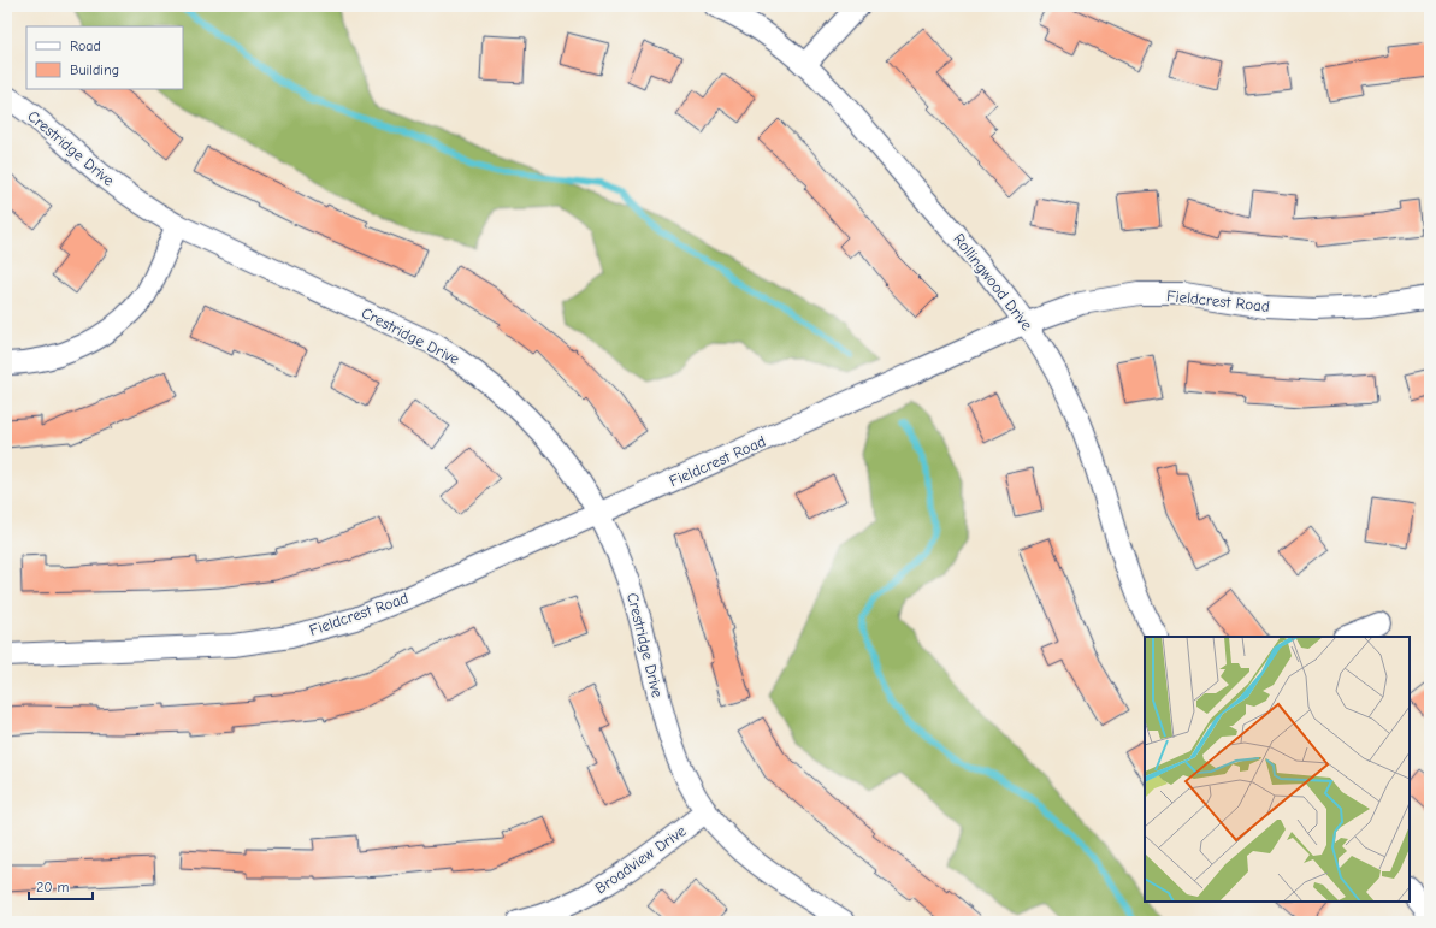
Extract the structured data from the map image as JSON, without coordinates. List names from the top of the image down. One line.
{"streets":{"street":["Crestridge Drive","Rollingwood Drive","Fieldcrest Road","Broadview Drive"]},"crossings":[["Crestridge Drive","Fieldcrest Road"],["Crestridge Drive","Broadview Drive"],["Rollingwood Drive","Fieldcrest Road"]],"legend":["Road","Building"],"scale_bar":"20 m"}
